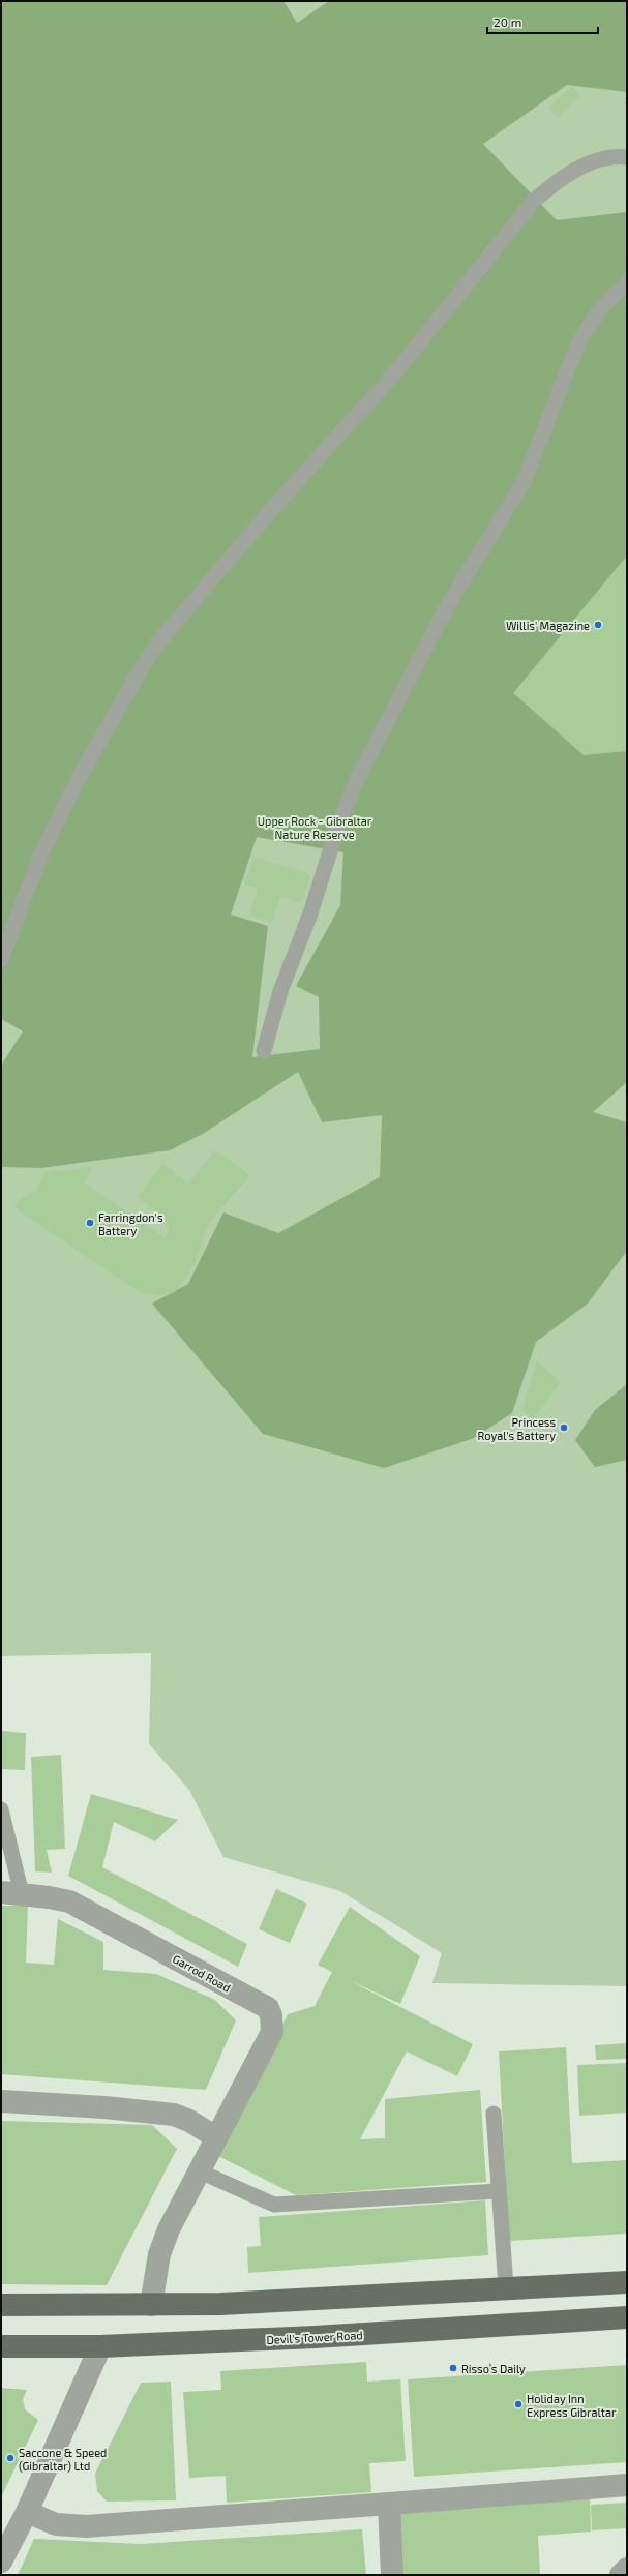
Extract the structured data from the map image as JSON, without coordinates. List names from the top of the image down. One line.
{"streets":{"main road":["Devil's Tower Road"],"street":["Garrod Road"]},"parks":["Upper Rock - Gibraltar Nature Reserve"],"places":["Willis' Magazine","Farringdon's Battery","Princess Royal's Battery","Risso’s Daily","Holiday Inn Express Gibraltar","Saccone & Speed (Gibraltar) Ltd"],"scale_bar":"20 m"}
